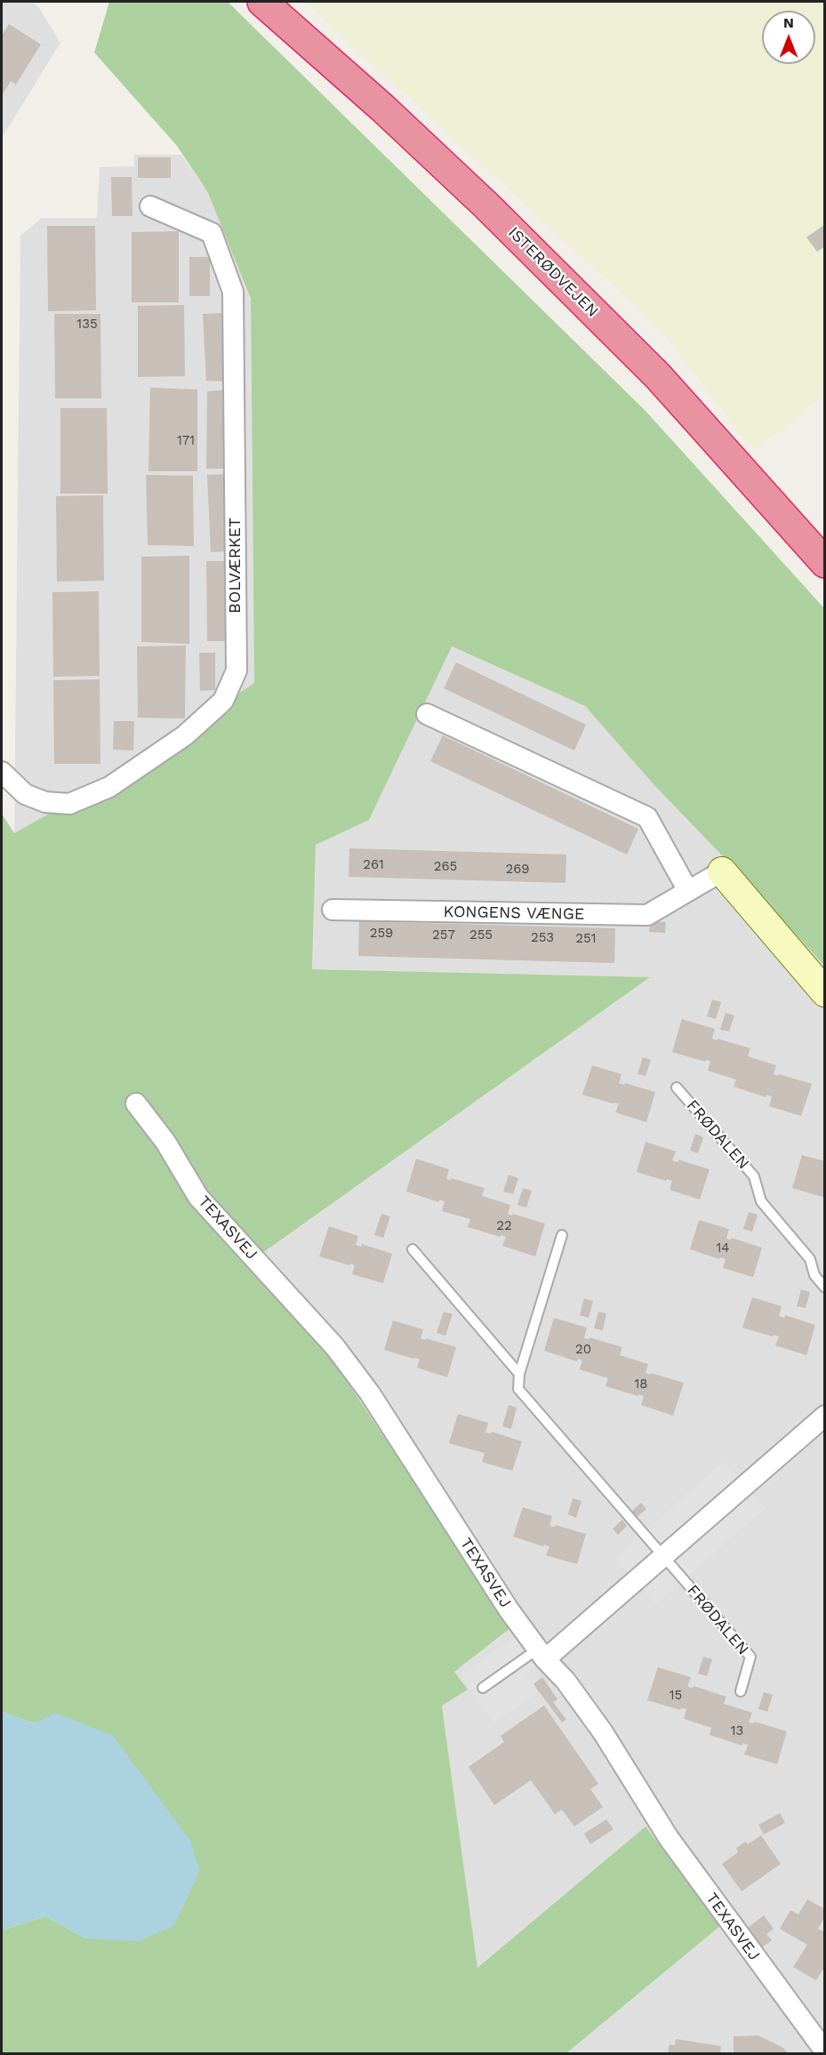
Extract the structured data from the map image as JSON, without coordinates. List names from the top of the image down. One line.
{"streets":{"highway":["ISTERØDVEJEN"],"street":["BOLVÆRKET","KONGENS VÆNGE","TEXASVEJ"],"lane":["FRØDALEN"]},"house_numbers":["135","171","261","265","269","259","257","255","253","251","22","14","20","18","15","13"],"north":"top"}
